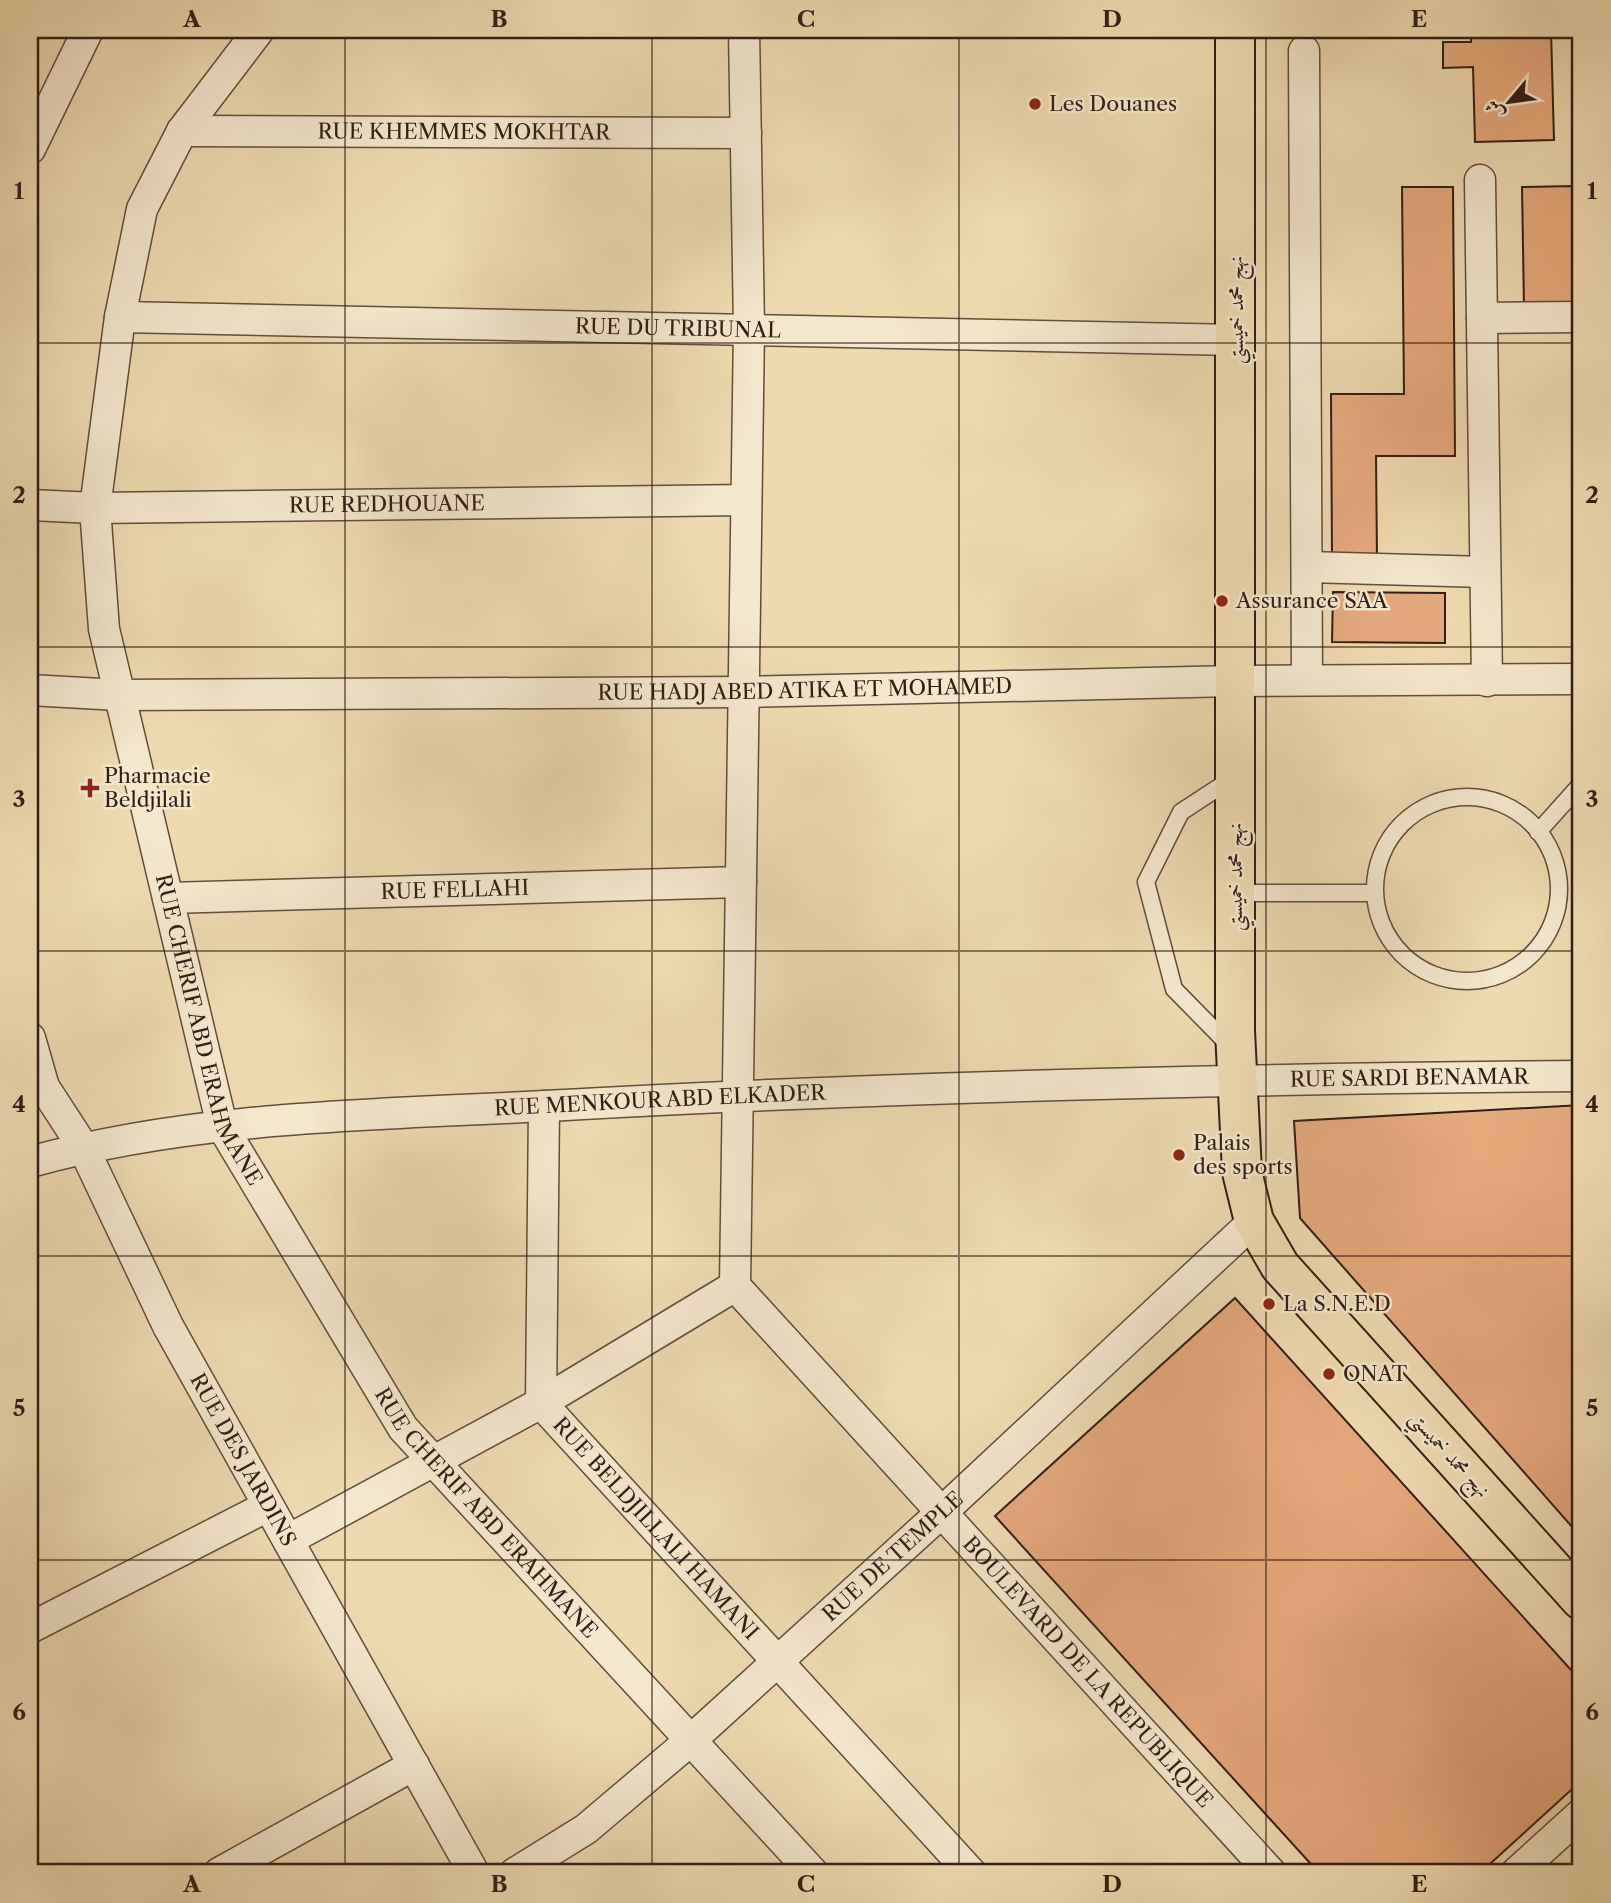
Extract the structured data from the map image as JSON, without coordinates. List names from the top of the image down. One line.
{"streets":{"main road":["نهج محمد خميستي"],"street":["RUE KHEMMES MOKHTAR","RUE DU TRIBUNAL","RUE REDHOUANE","RUE HADJ ABED ATIKA ET MOHAMED","RUE FELLAHI","RUE CHERIF ABD ERAHMANE","RUE SARDI BENAMAR","RUE MENKOUR ABD ELKADER","RUE DES JARDINS","RUE BELDJILLALI HAMANI","RUE DE TEMPLE","BOULEVARD DE LA REPUBLIQUE"]},"crossings":[["RUE KHEMMES MOKHTAR","RUE CHERIF ABD ERAHMANE"],["نهج محمد خميستي","RUE DU TRIBUNAL"],["نهج محمد خميستي","RUE HADJ ABED ATIKA ET MOHAMED"],["نهج محمد خميستي","RUE SARDI BENAMAR"],["نهج محمد خميستي","RUE MENKOUR ABD ELKADER"],["نهج محمد خميستي","RUE DE TEMPLE"],["RUE DU TRIBUNAL","RUE CHERIF ABD ERAHMANE"],["RUE REDHOUANE","RUE CHERIF ABD ERAHMANE"],["RUE HADJ ABED ATIKA ET MOHAMED","RUE CHERIF ABD ERAHMANE"],["RUE FELLAHI","RUE CHERIF ABD ERAHMANE"],["RUE CHERIF ABD ERAHMANE","RUE MENKOUR ABD ELKADER"],["RUE CHERIF ABD ERAHMANE","RUE DE TEMPLE"],["RUE SARDI BENAMAR","RUE MENKOUR ABD ELKADER"],["RUE MENKOUR ABD ELKADER","RUE DES JARDINS"],["RUE MENKOUR ABD ELKADER","RUE BELDJILLALI HAMANI"],["RUE BELDJILLALI HAMANI","RUE DE TEMPLE"],["RUE DE TEMPLE","BOULEVARD DE LA REPUBLIQUE"]],"places":{"other":["Les Douanes","Assurance SAA","Palais des sports","La S.N.E.D","ONAT"],"health":["Pharmacie Beldjilali"]},"north":"bottom left","grid":{"columns":["A","B","C","D","E"],"rows":["1","2","3","4","5","6"]}}
